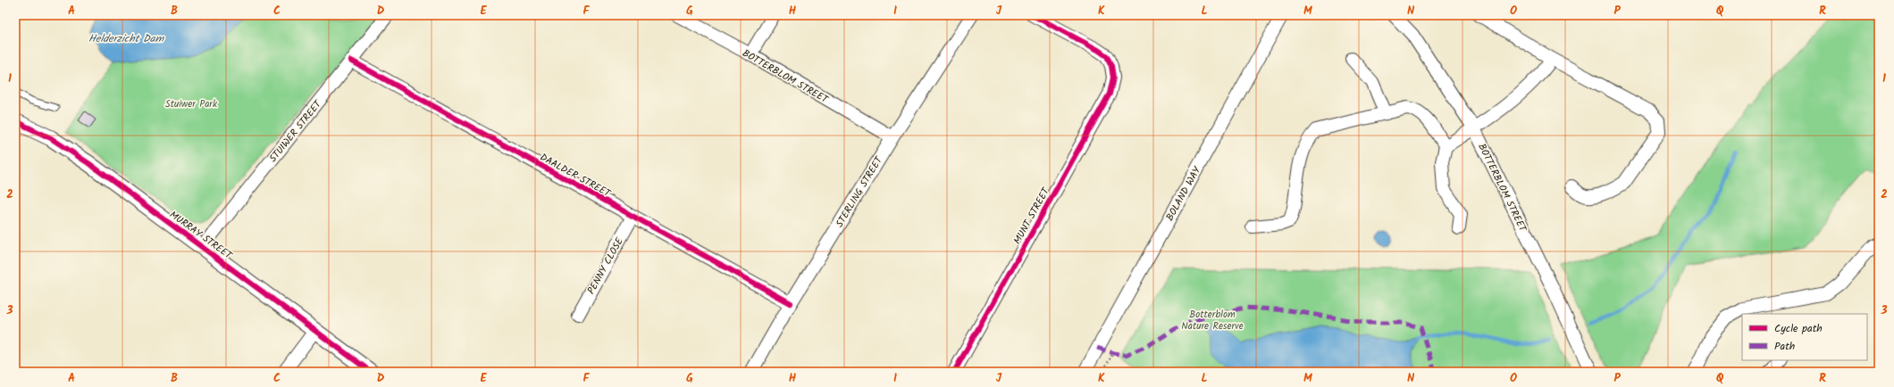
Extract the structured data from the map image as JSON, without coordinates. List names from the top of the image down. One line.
{"streets":{"street":["BOTTERBLOM STREET","STUIWER STREET","DAALDER STREET","STERLING STREET","BOLAND WAY","MUNT STREET","MURRAY STREET","PENNY CLOSE"]},"crossings":[["BOTTERBLOM STREET","STERLING STREET"],["STUIWER STREET","DAALDER STREET"],["STUIWER STREET","MURRAY STREET"],["DAALDER STREET","STERLING STREET"],["DAALDER STREET","PENNY CLOSE"]],"water":["Helderzicht Dam"],"parks":["Stuiwer Park","Botterblom Nature Reserve"],"legend":["Cycle path","Path"],"grid":{"columns":["A","B","C","D","E","F","G","H","I","J","K","L","M","N","O","P","Q","R"],"rows":["1","2","3"]}}
